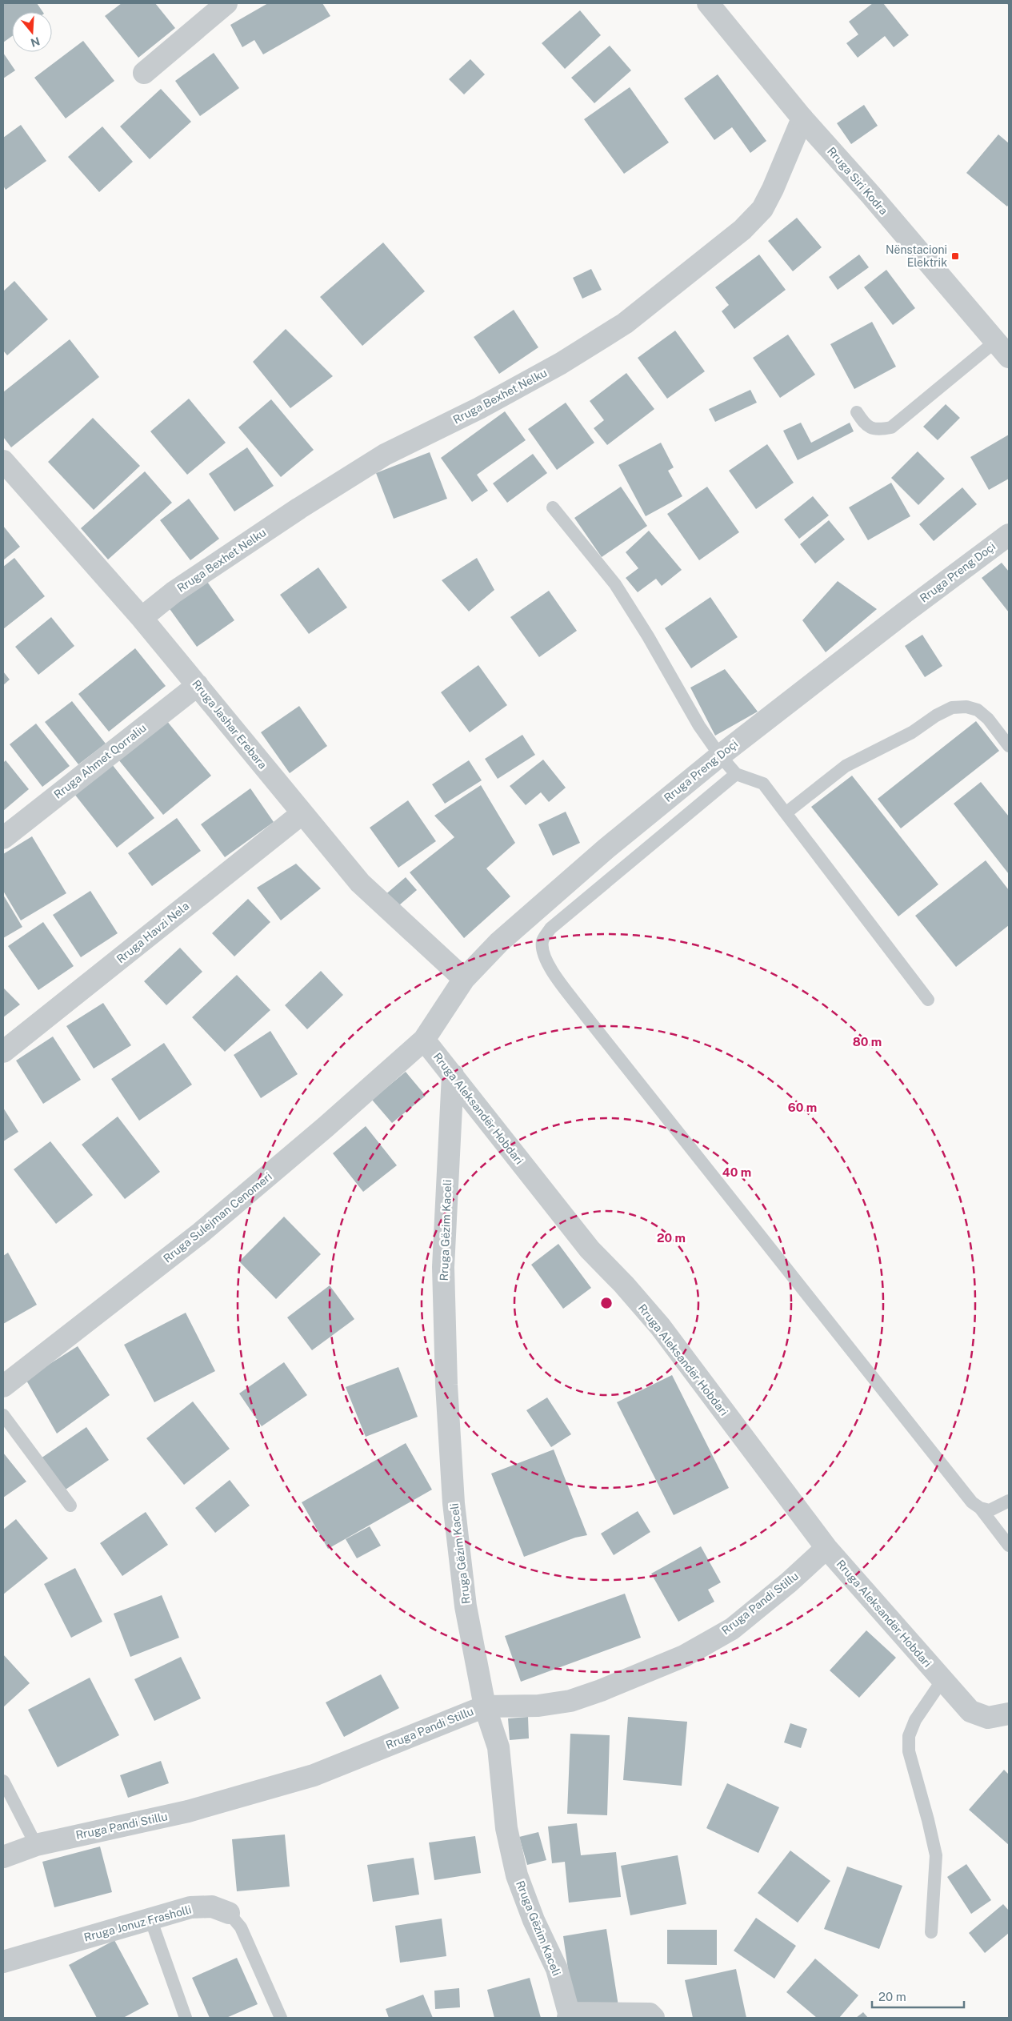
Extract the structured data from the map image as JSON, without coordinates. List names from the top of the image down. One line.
{"streets":{"street":["Rruga Siri Kodra","Rruga Bexhet Nelku","Rruga Preng Doçi","Rruga Jashar Erebara","Rruga Ahmet Qorraliu","Rruga Havzi Nela","Rruga Aleksandër Hobdari","Rruga Sulejman Cenomeri","Rruga Gëzim Kaceli","Rruga Pandi Stillu","Rruga Jonuz Frasholli"]},"crossings":[["Rruga Siri Kodra","Rruga Bexhet Nelku"],["Rruga Bexhet Nelku","Rruga Jashar Erebara"],["Rruga Preng Doçi","Rruga Jashar Erebara"],["Rruga Preng Doçi","Rruga Aleksandër Hobdari"],["Rruga Preng Doçi","Rruga Sulejman Cenomeri"],["Rruga Jashar Erebara","Rruga Ahmet Qorraliu"],["Rruga Jashar Erebara","Rruga Havzi Nela"],["Rruga Aleksandër Hobdari","Rruga Sulejman Cenomeri"],["Rruga Aleksandër Hobdari","Rruga Gëzim Kaceli"],["Rruga Aleksandër Hobdari","Rruga Pandi Stillu"],["Rruga Gëzim Kaceli","Rruga Pandi Stillu"]],"places":{"transit":["Nënstacioni Elektrik"]},"scale_bar":"20 m","north":"bottom","rings":["80 m","60 m","40 m","20 m"]}
